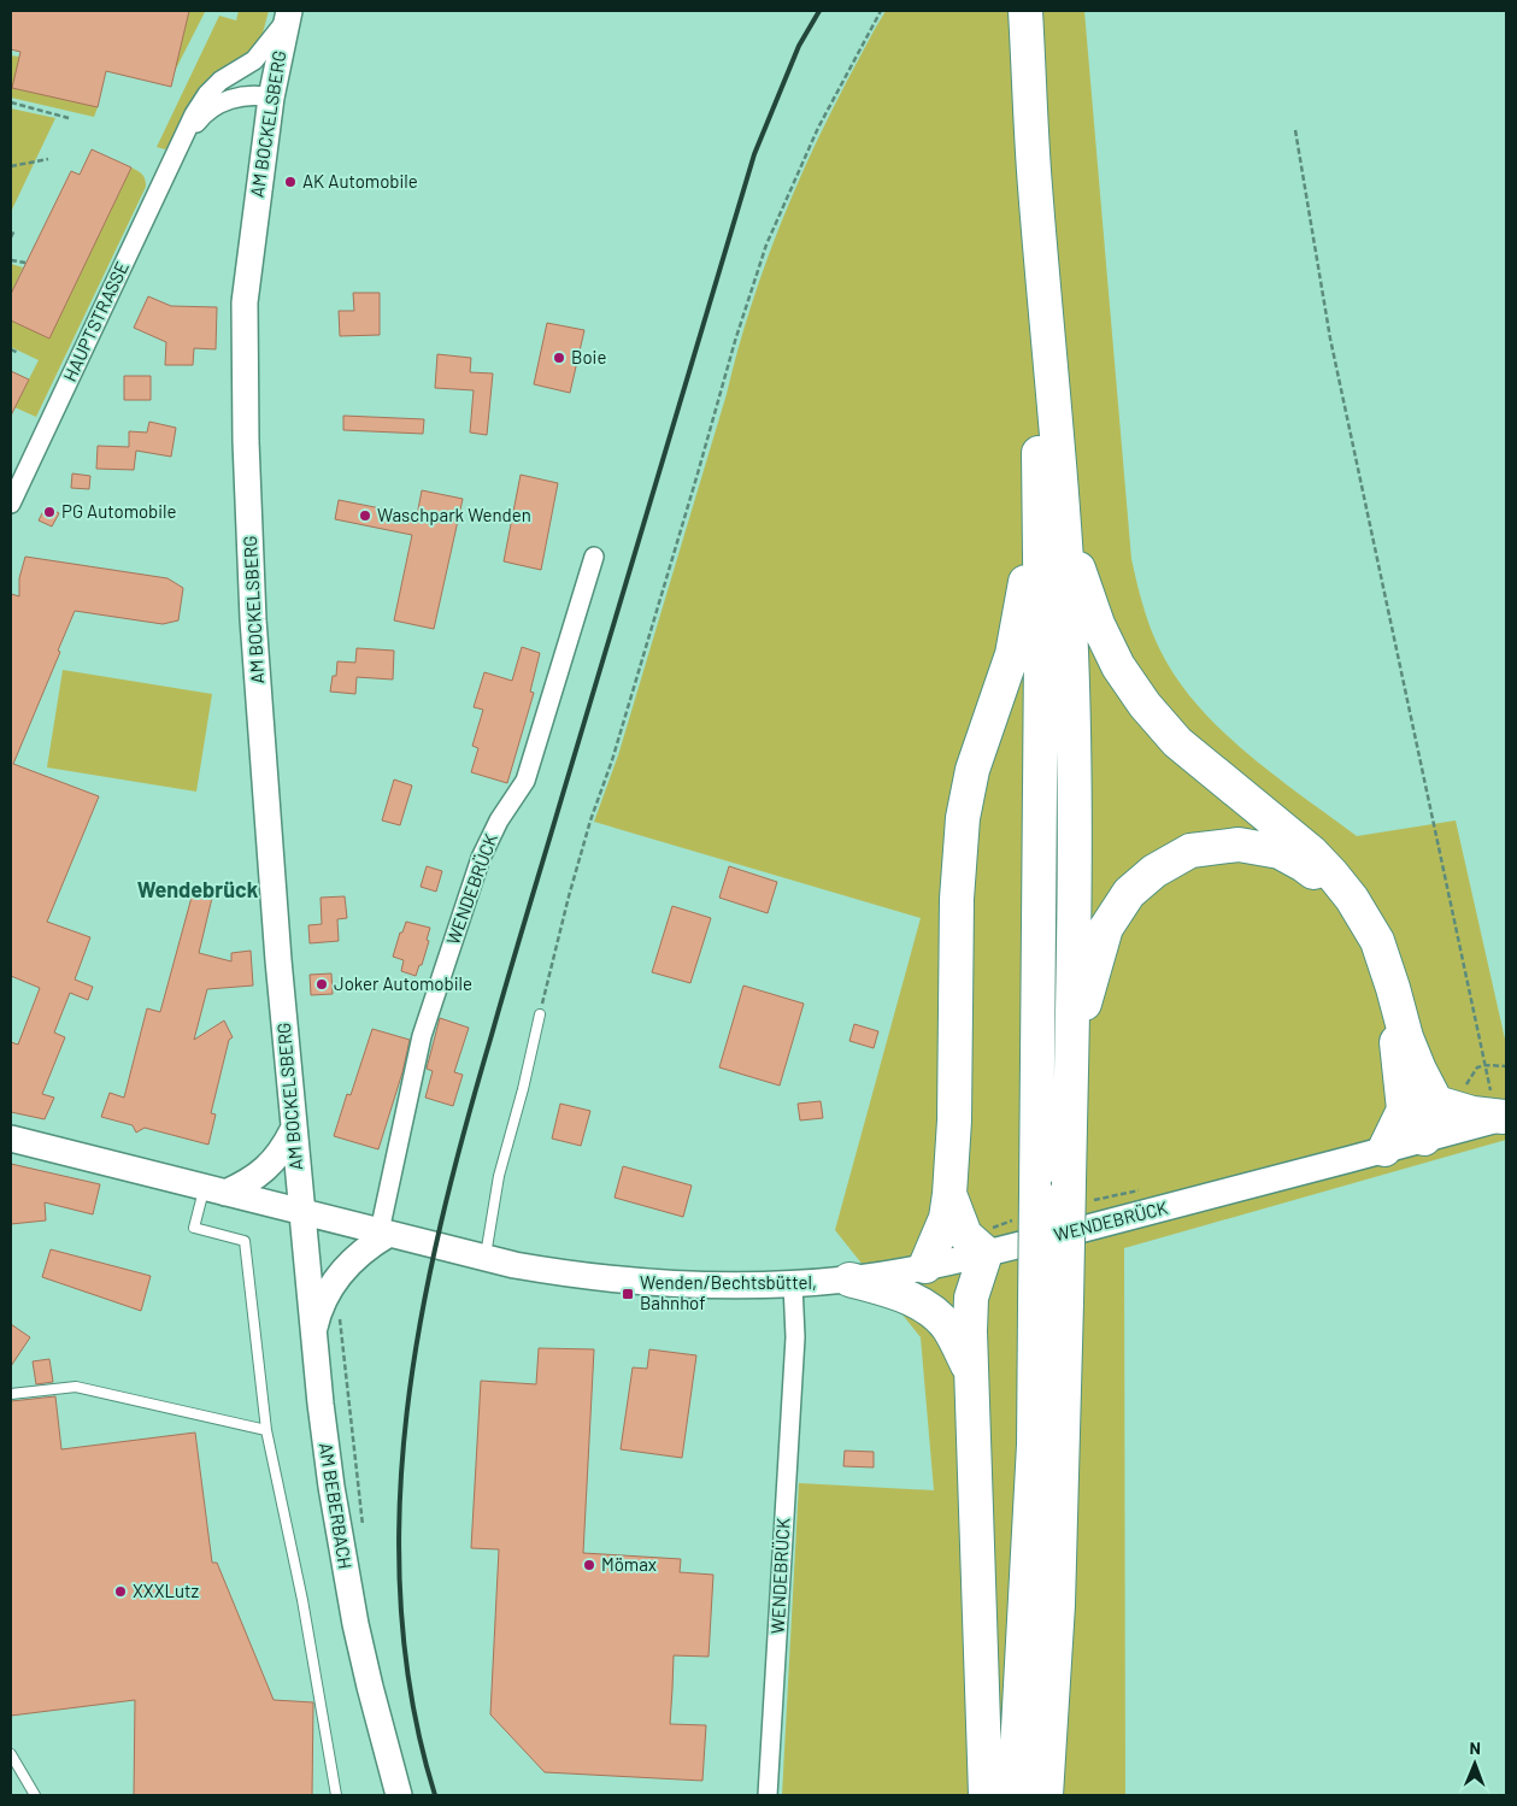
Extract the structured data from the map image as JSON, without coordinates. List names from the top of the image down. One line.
{"streets":{"main road":["AM BOCKELSBERG","WENDEBRÜCK","AM BEBERBACH"],"street":["HAUPTSTRASSE"]},"crossings":[["AM BOCKELSBERG","HAUPTSTRASSE"],["AM BOCKELSBERG","WENDEBRÜCK"],["AM BOCKELSBERG","AM BEBERBACH"],["WENDEBRÜCK","AM BEBERBACH"]],"districts":["Wendebrück"],"places":{"other":["AK Automobile","Boie","PG Automobile","Waschpark Wenden","Joker Automobile","Mömax","XXXLutz"],"transit":["Wenden/Bechtsbüttel, Bahnhof"]},"north":"top"}
